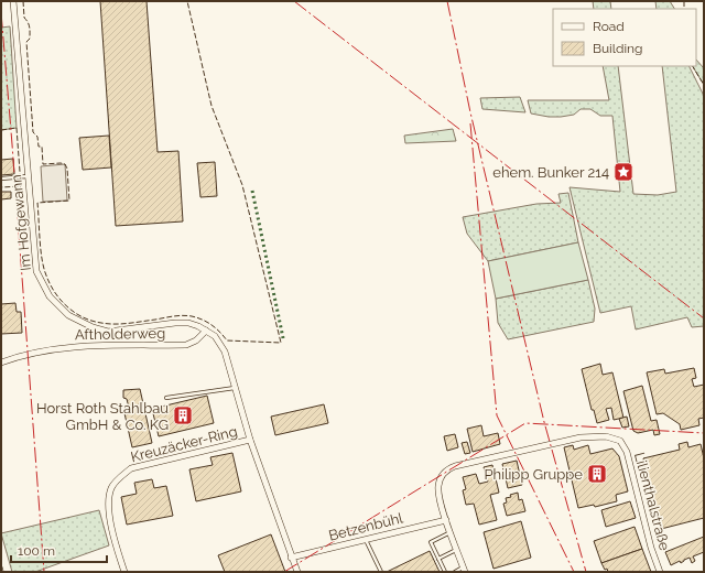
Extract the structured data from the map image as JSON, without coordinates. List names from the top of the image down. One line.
{"streets":{"street":["Im Hofgewann","Aftholderweg","Kreuzäcker-Ring","Lilienthalstraße","Betzenbühl"]},"crossings":[["Im Hofgewann","Aftholderweg"],["Im Hofgewann","Kreuzäcker-Ring"],["Aftholderweg","Kreuzäcker-Ring"],["Kreuzäcker-Ring","Betzenbühl"],["Lilienthalstraße","Betzenbühl"]],"places":{"place":["ehem. Bunker 214"],"building":["Horst Roth Stahlbau GmbH & Co. KG","Philipp Gruppe"]},"legend":["Road","Building"],"scale_bar":"100 m"}
